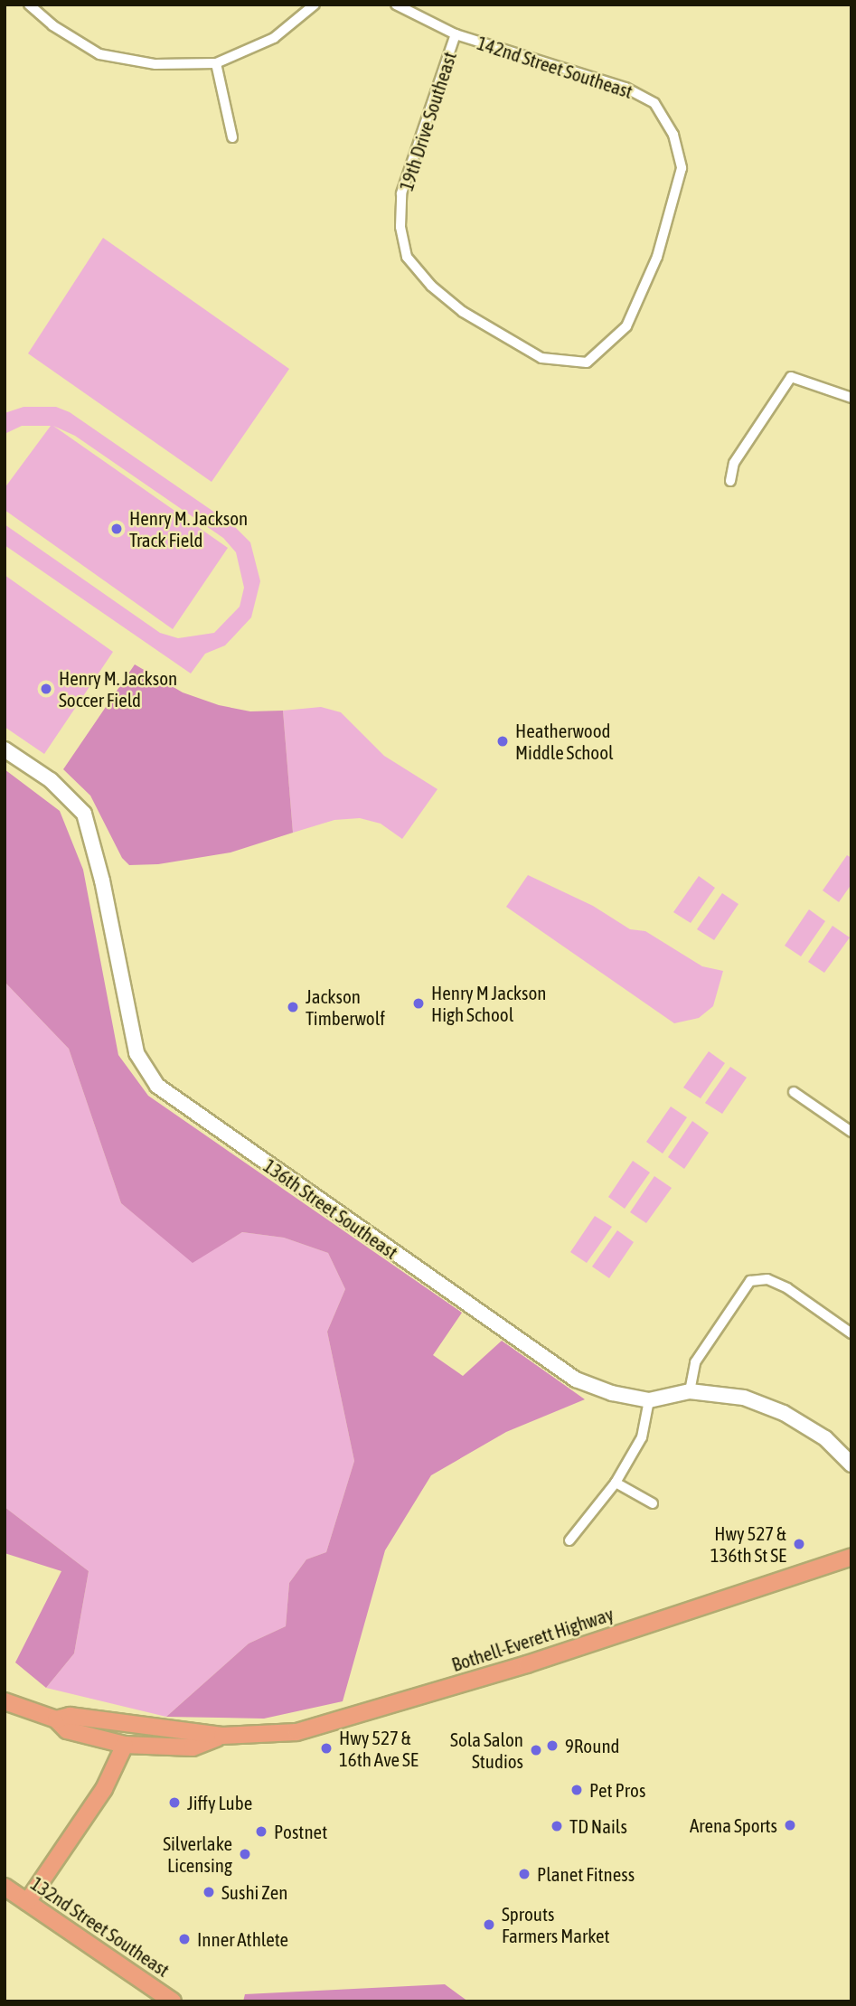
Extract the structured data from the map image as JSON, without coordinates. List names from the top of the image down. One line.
{"streets":{"main road":["Bothell-Everett Highway","132nd Street Southeast"],"street":["142nd Street Southeast","19th Drive Southeast","136th Street Southeast"]},"crossings":[["142nd Street Southeast","19th Drive Southeast"]],"places":["Henry M. Jackson Track Field","Henry M. Jackson Soccer Field","Heatherwood Middle School","Henry M Jackson High School","Jackson Timberwolf","Hwy 527 & 136th St SE","9Round","Hwy 527 & 16th Ave SE","Sola Salon Studios","Pet Pros","Jiffy Lube","Arena Sports","TD Nails","Postnet","Silverlake Licensing","Planet Fitness","Sushi Zen","Sprouts Farmers Market","Inner Athlete"]}
